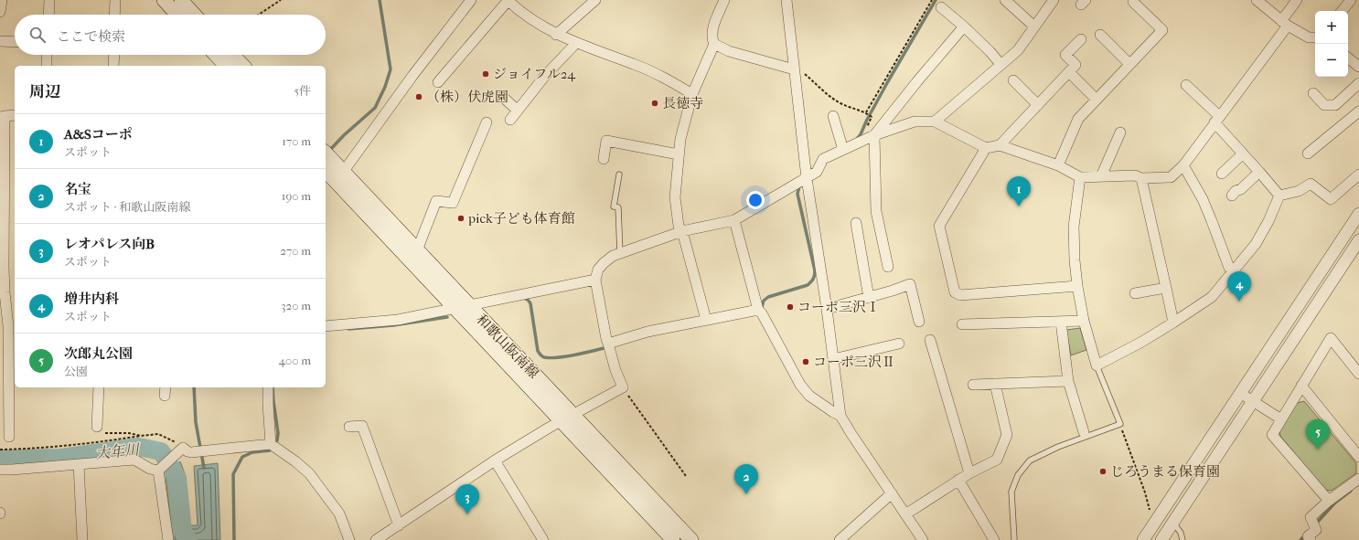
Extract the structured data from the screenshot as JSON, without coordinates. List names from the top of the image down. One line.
{"streets":{"main road":["和歌山阪南線"]},"water":["大年川"],"places":["ジョイフル24","（株）伏虎園","長徳寺","pick子ども体育館","コーポ三沢Ⅰ","コーポ三沢Ⅱ","じろうまる保育園"],"page":{"map_buttons":["+","−"],"search":"ここで検索","heading":["周辺","5件"],"list":[{"mark":"1","name":"A&Sコーポ","note":"スポット","value":"170 m"},{"mark":"2","name":"名宝","note":"スポット · 和歌山阪南線","value":"190 m"},{"mark":"3","name":"レオパレス向B","note":"スポット","value":"270 m"},{"mark":"4","name":"増井内科","note":"スポット","value":"320 m"},{"mark":"5","name":"次郎丸公園","note":"公園","value":"400 m"}],"pins":["1","4","5","2","3"]}}
